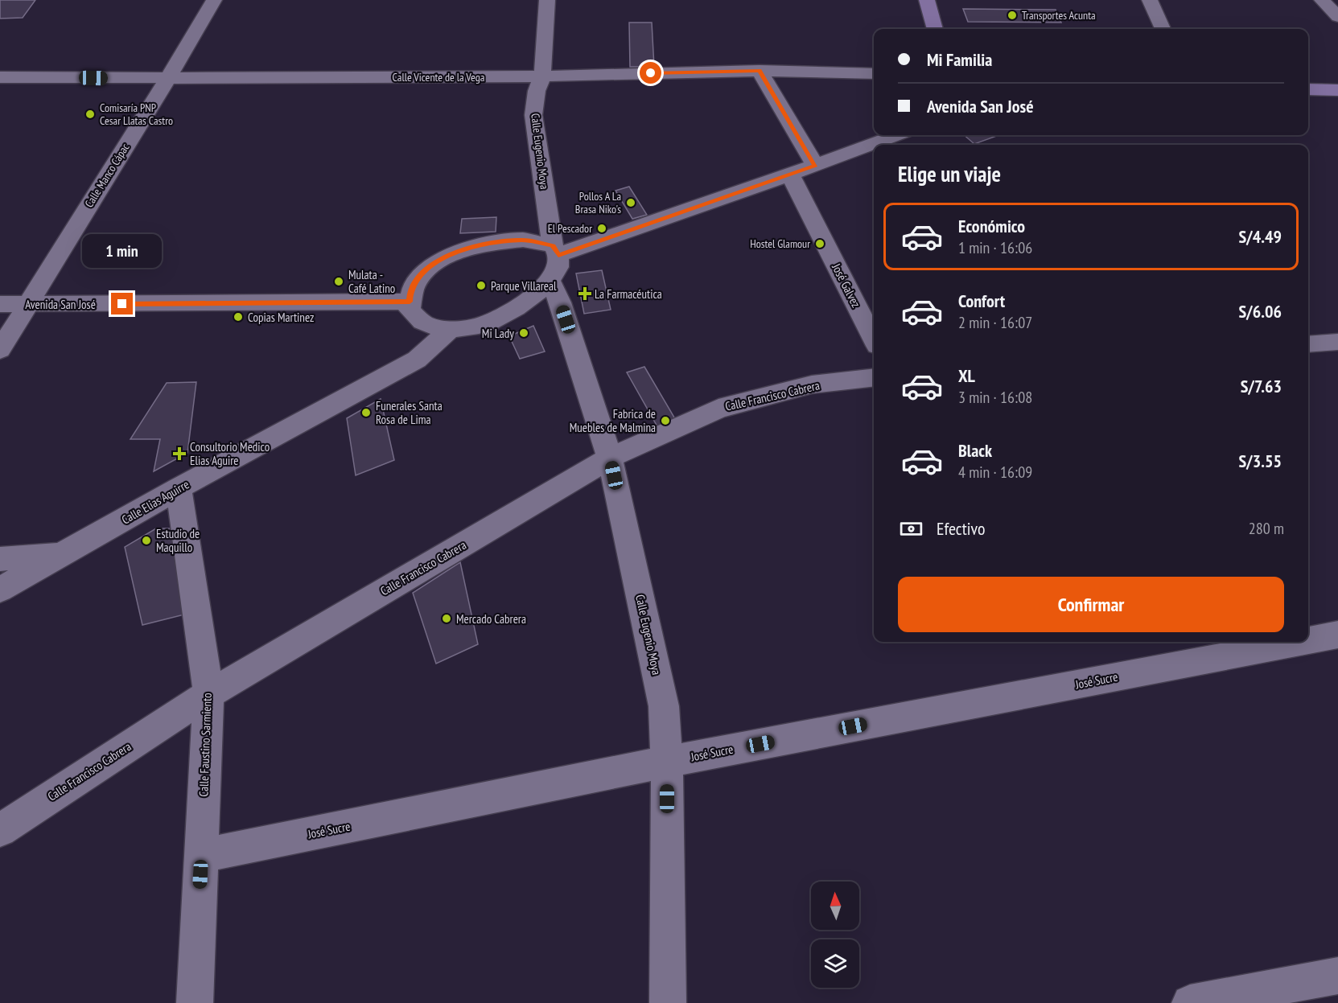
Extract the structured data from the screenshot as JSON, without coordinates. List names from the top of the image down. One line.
{"streets":{"street":["Calle Vicente de la Vega","Calle Eugenio Moya","Calle Manco Cápac","José Galvez","Avenida San José","Calle Francisco Cabrera","Calle Elias Aguirre","José Sucre","Calle Faustino Sarmiento"]},"crossings":[["Calle Vicente de la Vega","Calle Eugenio Moya"],["Calle Vicente de la Vega","Calle Manco Cápac"],["Calle Eugenio Moya","Calle Francisco Cabrera"],["Calle Eugenio Moya","José Sucre"],["Calle Manco Cápac","Avenida San José"],["Calle Francisco Cabrera","Calle Faustino Sarmiento"],["Calle Elias Aguirre","Calle Faustino Sarmiento"],["José Sucre","Calle Faustino Sarmiento"]],"places":{"other":["Transportes Acunta","Comisaría PNP Cesar Llatas Castro","Pollos A La Brasa Niko's","El Pescador","Hostel Glamour","Mulata - Café Latino","Parque Villareal","Copias Martinez","Mi Lady","Funerales Santa Rosa de Lima","Fabrica de Muebles de Malmina","Estudio de Maquillo","Mercado Cabrera"],"health":["La Farmacéutica","Consultorio Medico Elias Aguire"]},"north":"top","page":{"banner":["Mi Familia","Avenida San José"],"heading":"Elige un viaje","list":[{"name":"Económico","note":"1 min · 16:06","value":"S/4.49"},{"name":"Confort","note":"2 min · 16:07","value":"S/6.06"},{"name":"XL","note":"3 min · 16:08","value":"S/7.63"},{"name":"Black","note":"4 min · 16:09","value":"S/3.55"}],"bubble":"1 min","pay":["Efectivo","280 m"],"buttons":"Confirmar"}}
